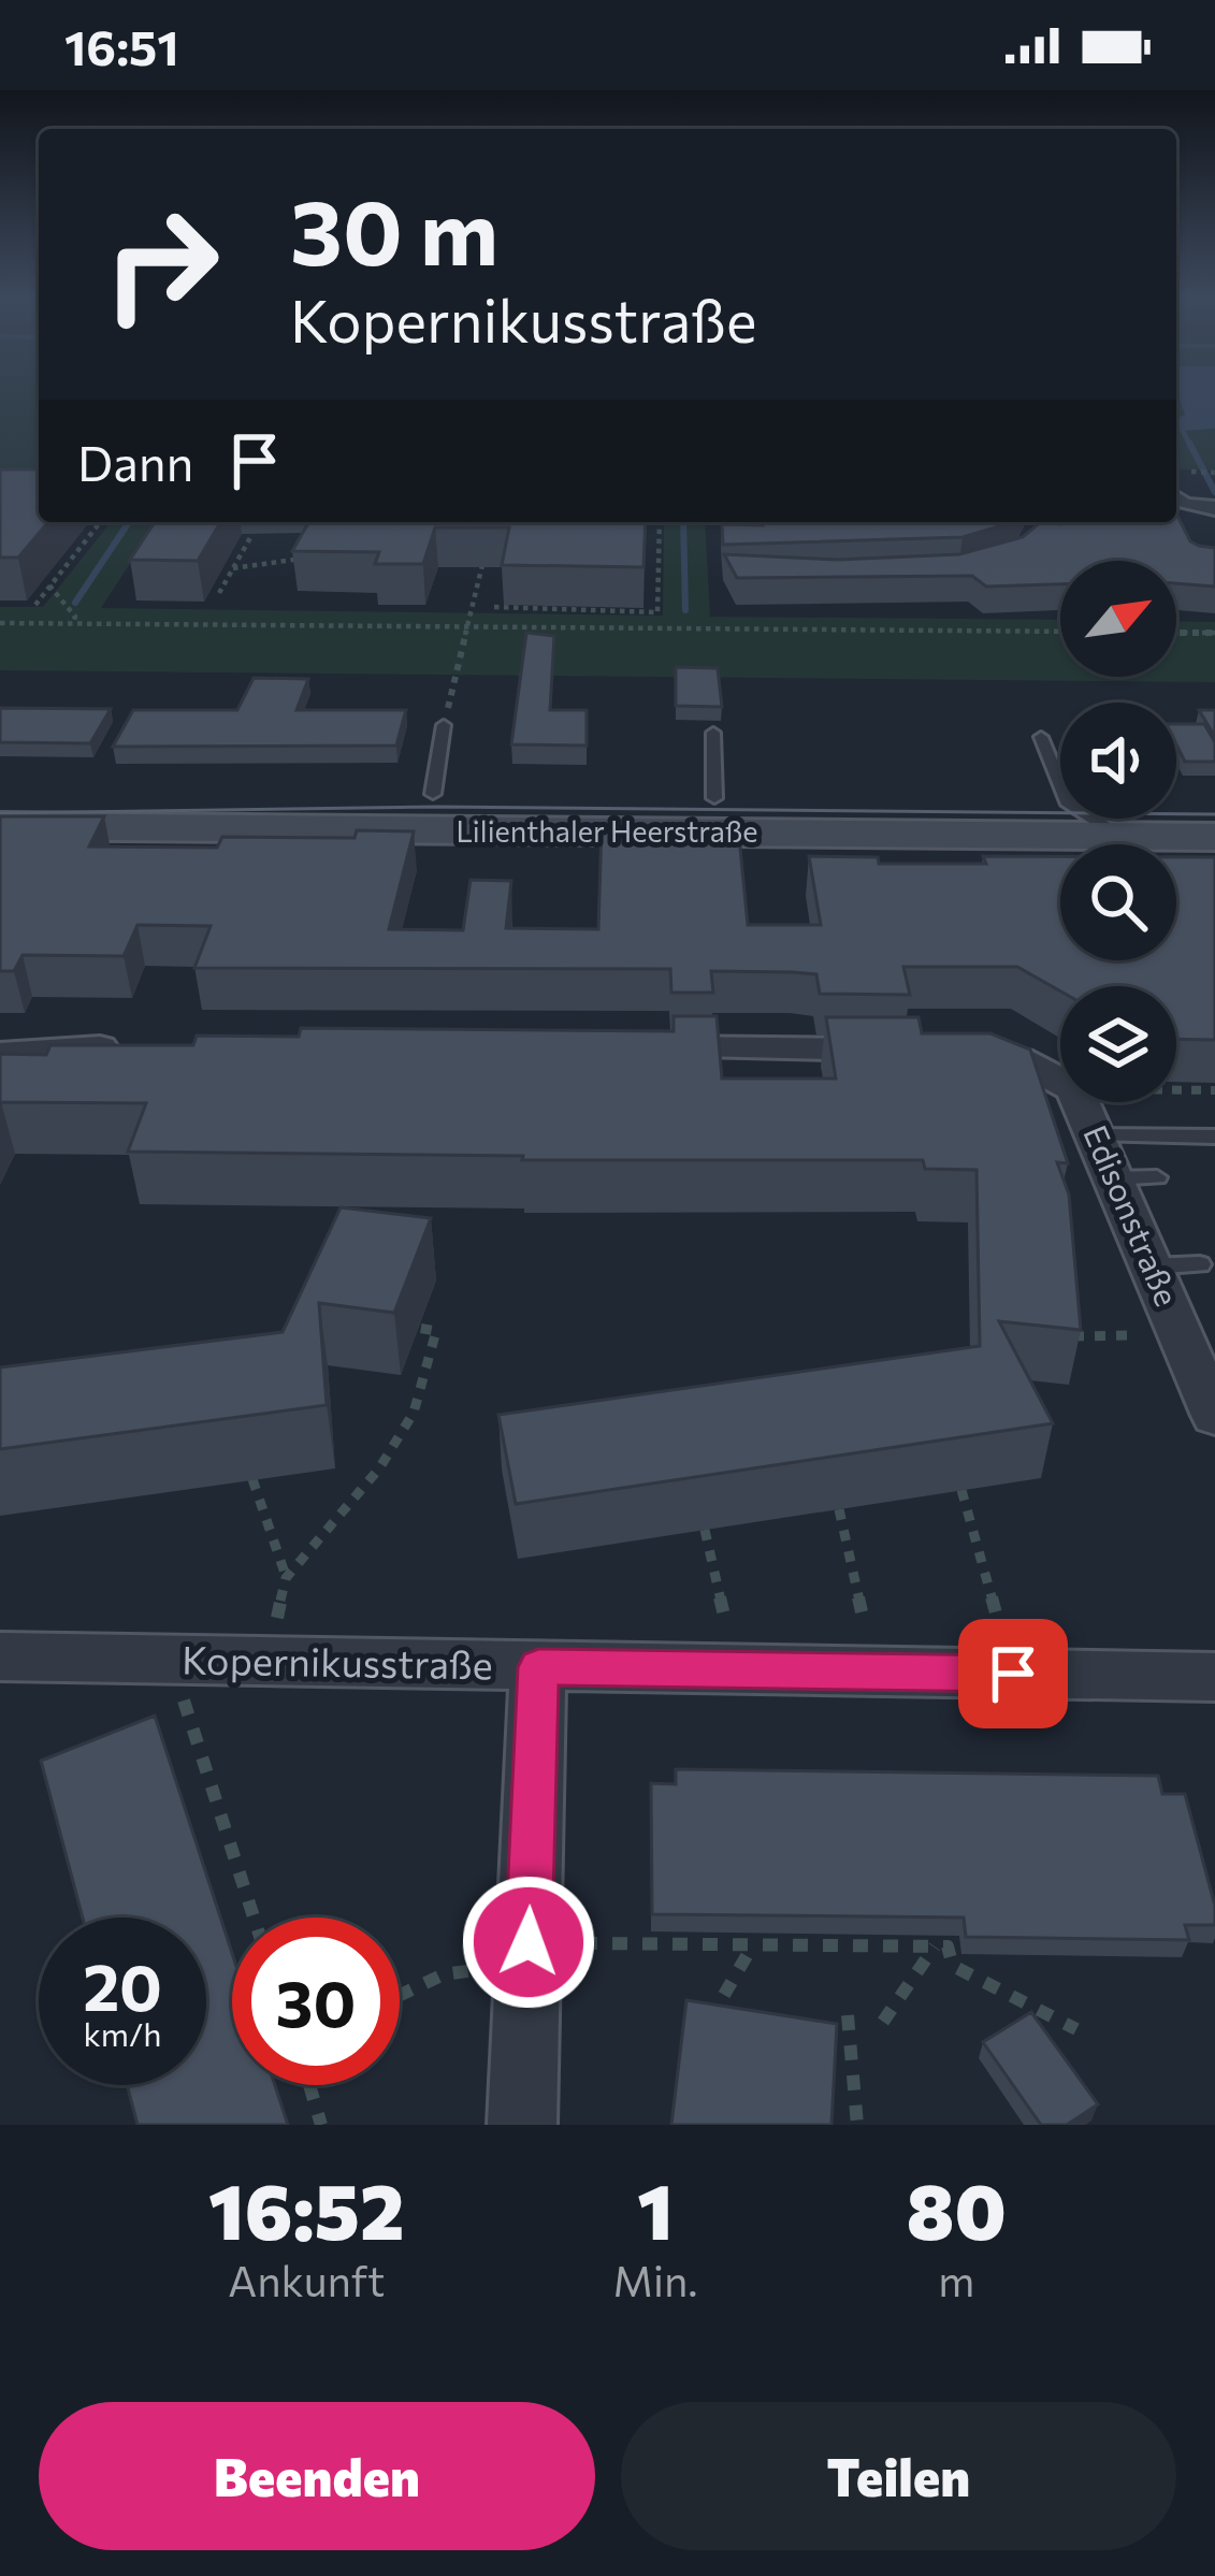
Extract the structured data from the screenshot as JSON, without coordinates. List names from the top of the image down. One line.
{"streets":{"main road":["Lilienthaler Heerstraße"],"street":["Edisonstraße","Kopernikusstraße"]},"north":"top right","page":{"status":"16:51","turn":["30 m","Kopernikusstraße"],"then":"Dann","speed":"20 km/h","limit":"30","eta":["16:52","Ankunft","1","Min.","80","m"],"buttons":["Beenden","Teilen"]}}
